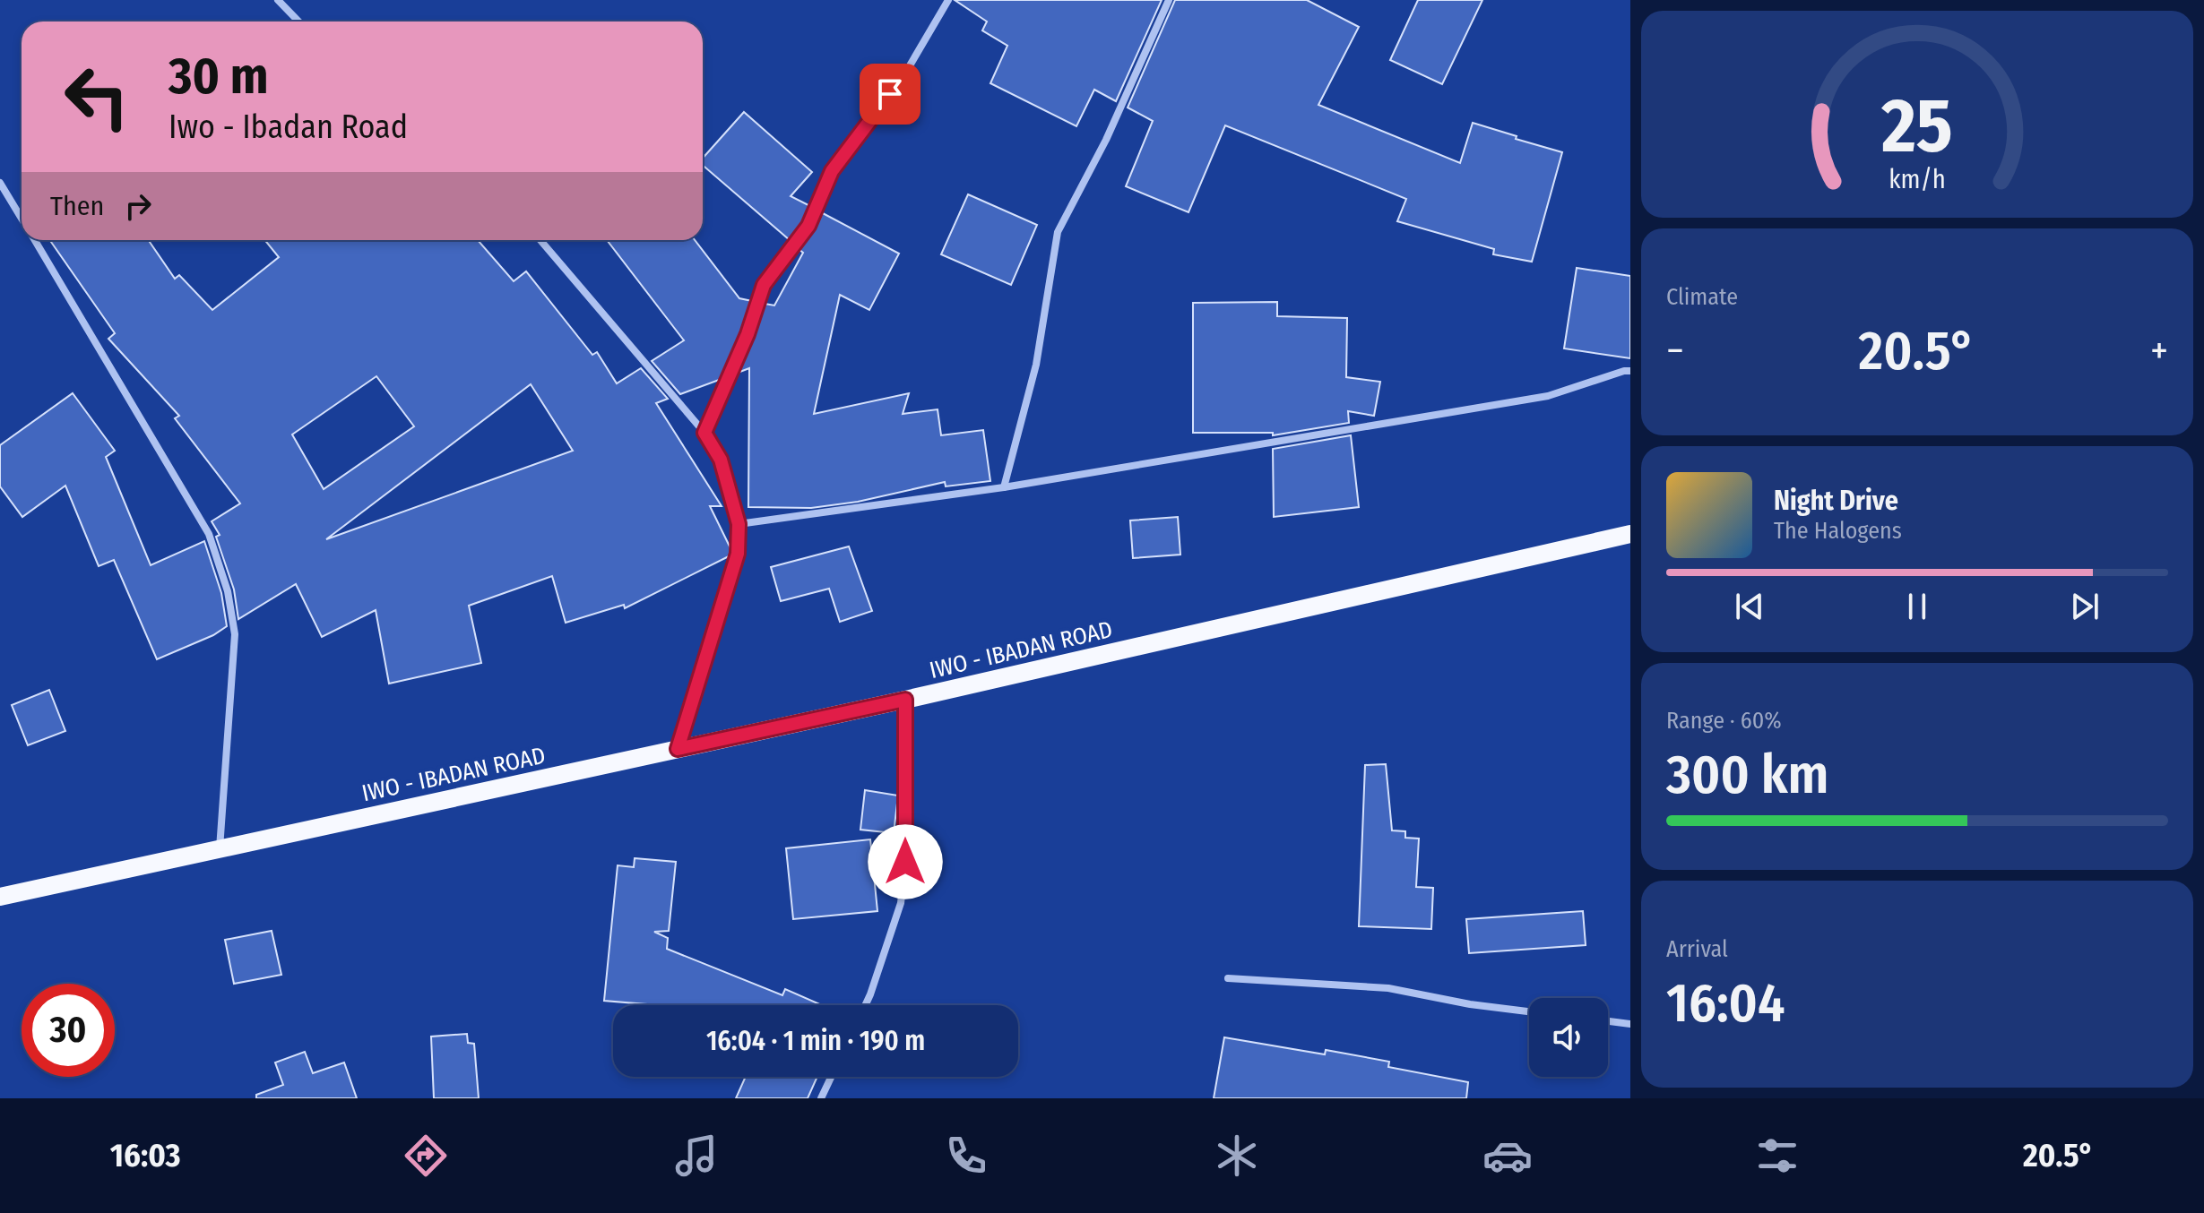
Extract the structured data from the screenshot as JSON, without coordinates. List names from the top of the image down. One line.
{"streets":{"main road":["IWO - IBADAN ROAD"]},"page":{"turn":["30 m","Iwo - Ibadan Road"],"then":"Then","tile":["Climate",["Range · 60%","300 km"],["Arrival","16:04"]],"heat":["−","20.5°","+"],"song":["Night Drive","The Halogens"],"limit":"30","trip":"16:04 · 1 min · 190 m","tabs":["16:03","20.5°"],"gauge":["25","km/h"]}}
